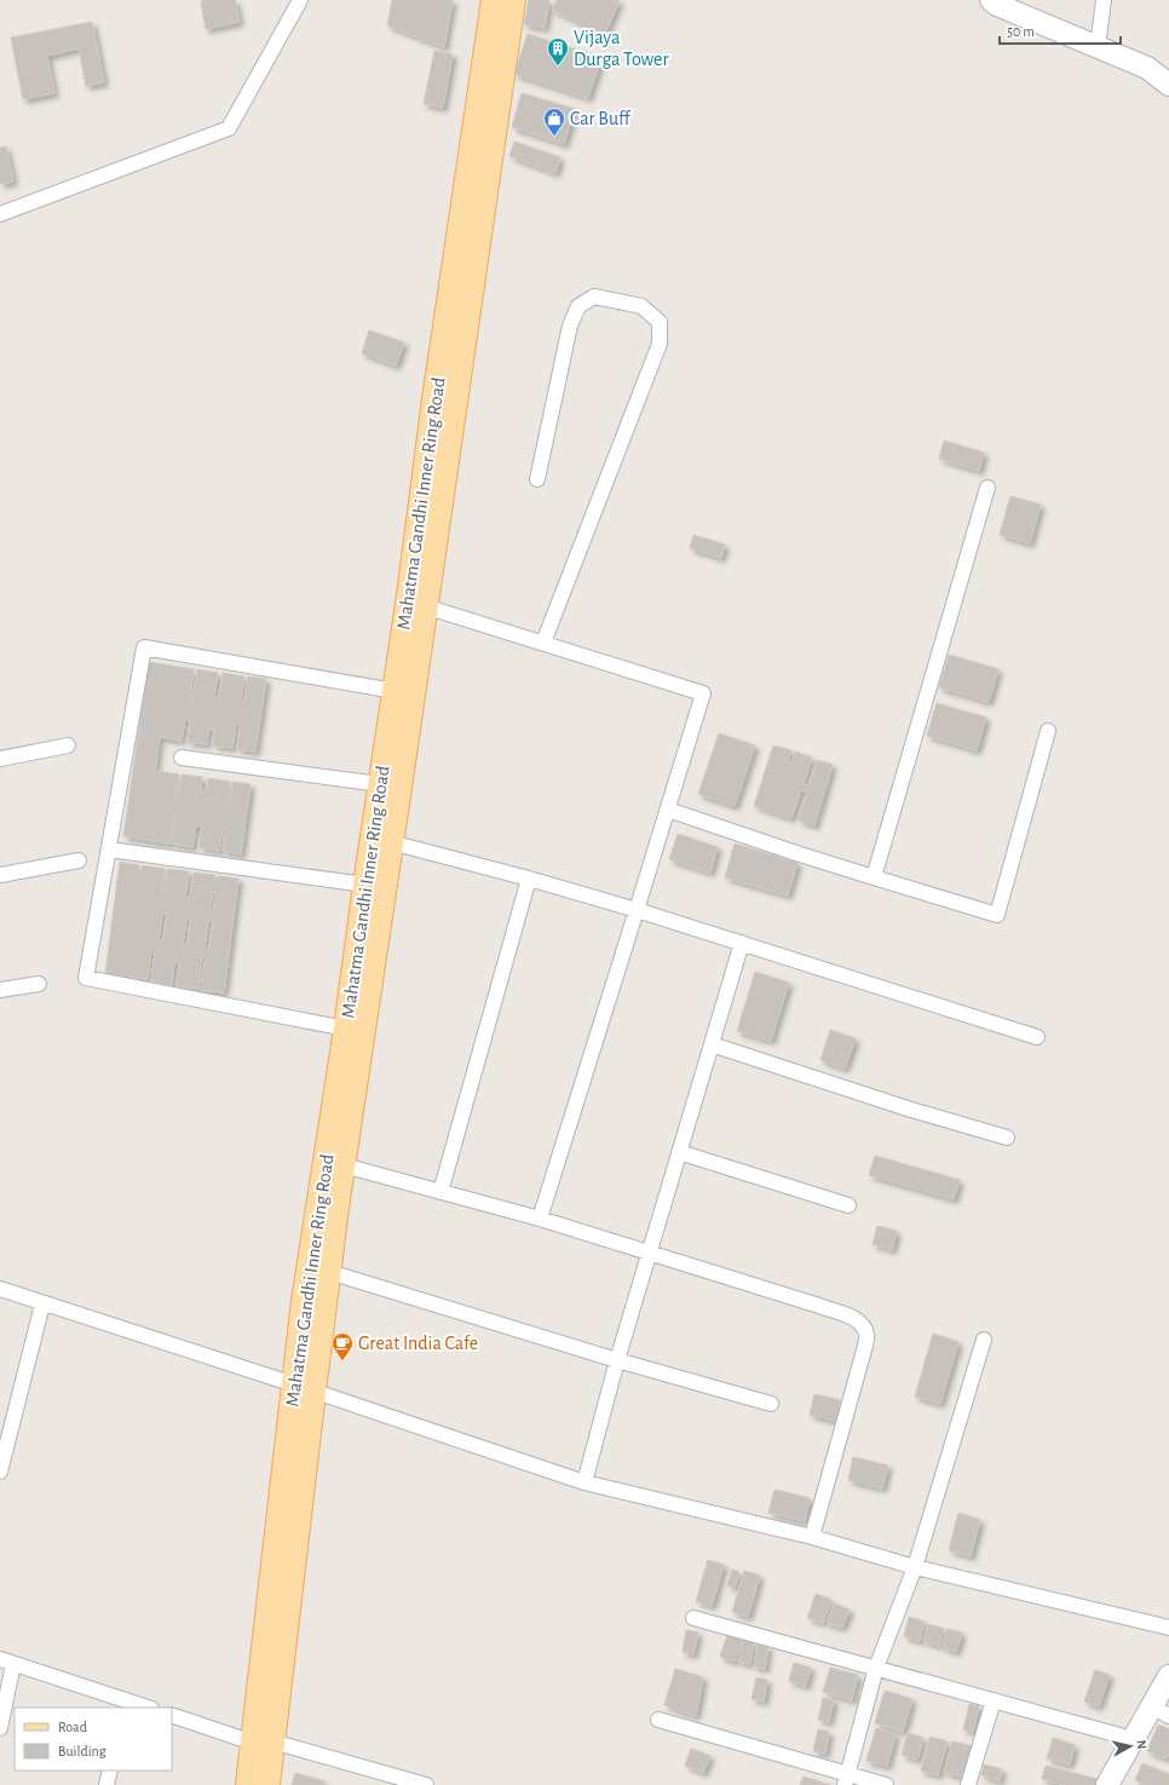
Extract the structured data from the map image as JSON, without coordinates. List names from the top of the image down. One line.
{"streets":{"main road":["Mahatma Gandhi Inner Ring Road"]},"places":{"building":["Vijaya Durga Tower"],"shop":["Car Buff"],"cafe":["Great India Cafe"]},"legend":["Road","Building"],"scale_bar":"50 m","north":"right"}
